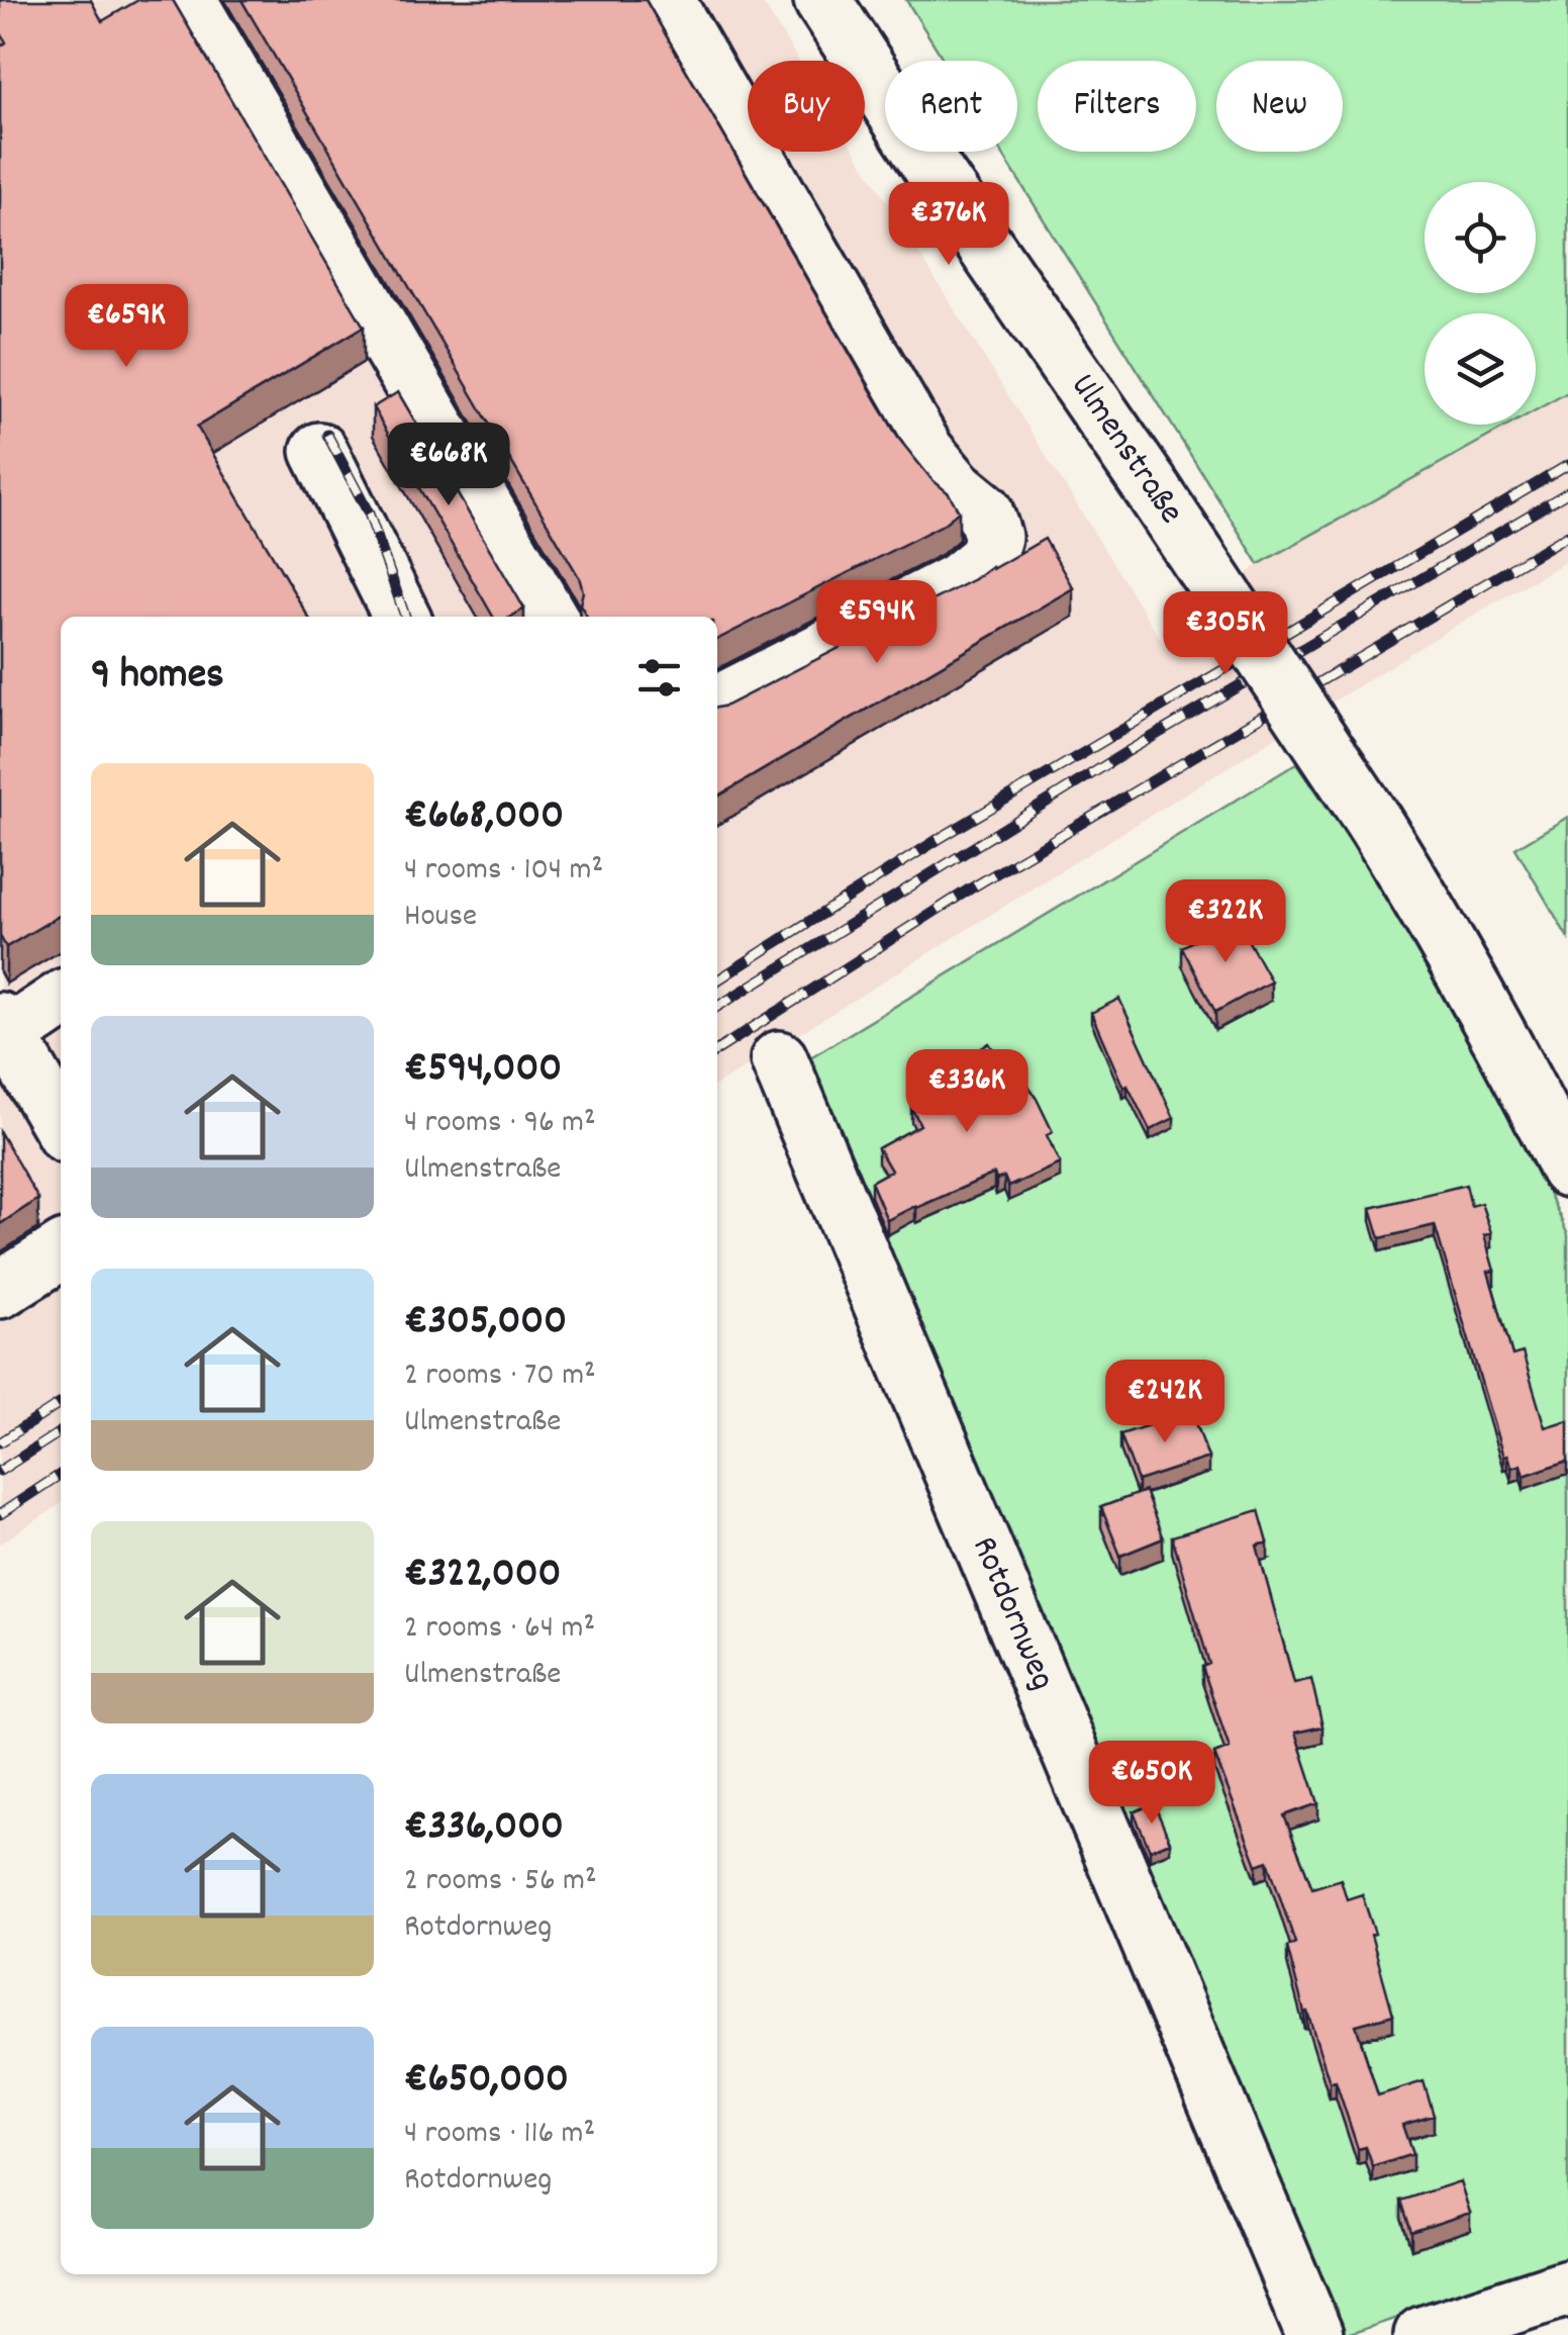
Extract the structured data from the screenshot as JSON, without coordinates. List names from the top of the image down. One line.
{"streets":{"street":["Ulmenstraße","Rotdornweg"]},"page":{"chip":["Buy","Rent","Filters","New"],"price":["€376K","€659K","€668K","€594K","€305K","€322K","€336K","€242K","€650K"],"heading":"9 homes","list":[{"name":"€668,000","note":"4 rooms · 104 m² · House"},{"name":"€594,000","note":"4 rooms · 96 m² · Ulmenstraße"},{"name":"€305,000","note":"2 rooms · 70 m² · Ulmenstraße"},{"name":"€322,000","note":"2 rooms · 64 m² · Ulmenstraße"},{"name":"€336,000","note":"2 rooms · 56 m² · Rotdornweg"},{"name":"€650,000","note":"4 rooms · 116 m² · Rotdornweg"}]}}
